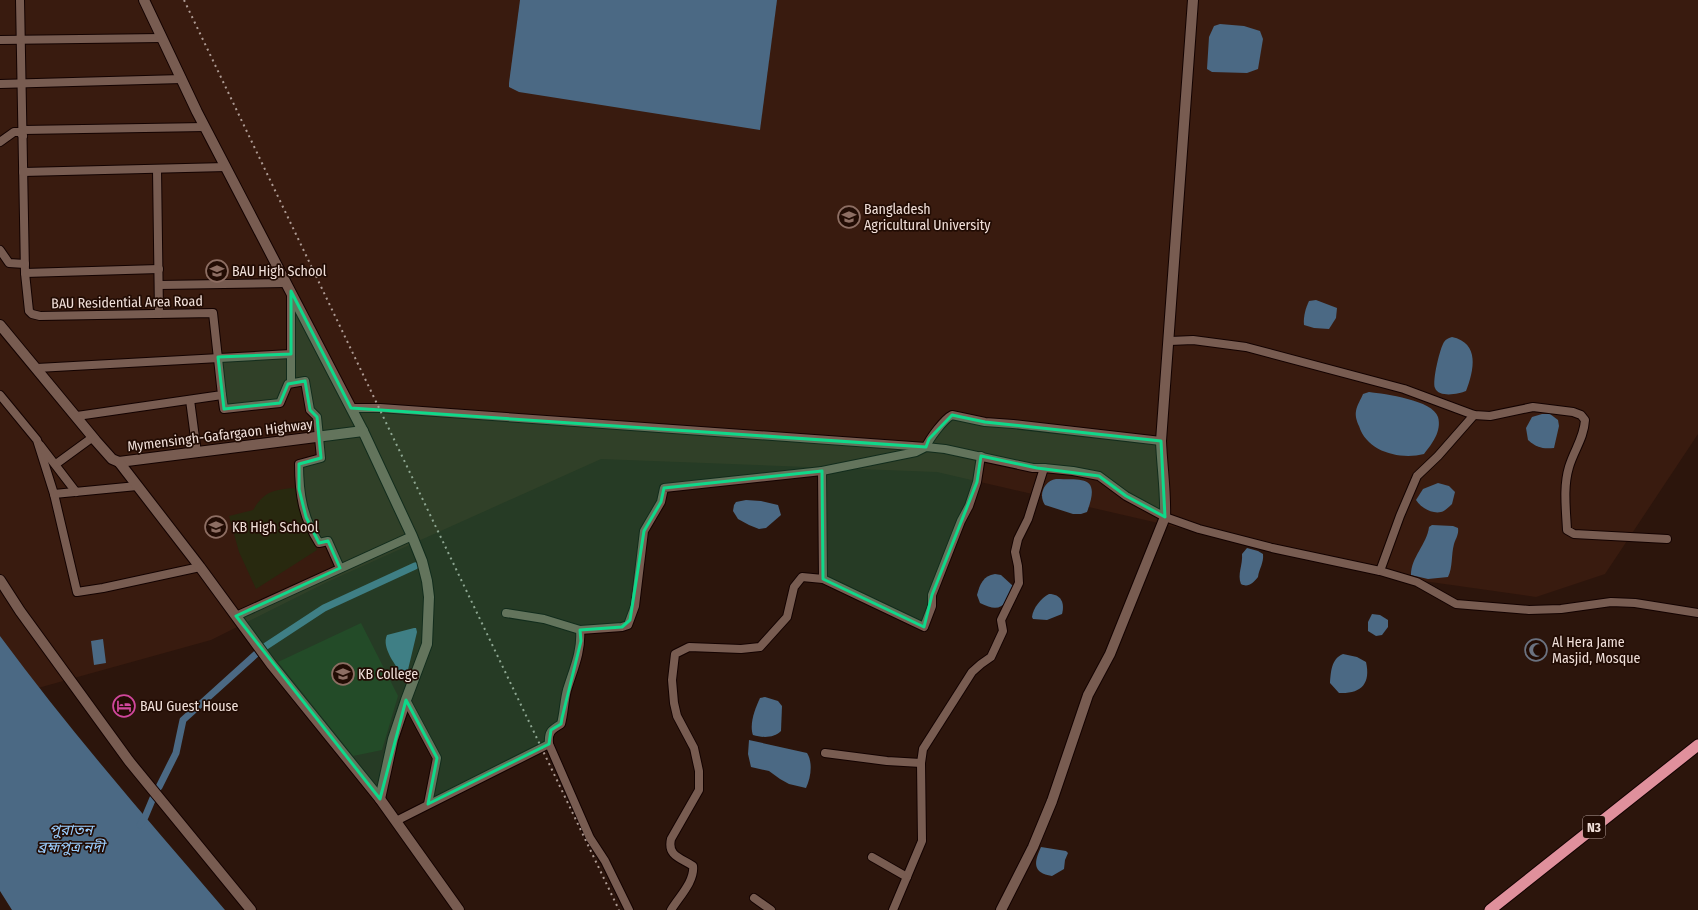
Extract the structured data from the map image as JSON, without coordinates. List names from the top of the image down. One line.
{"streets":{"highway":["N3"],"street":["BAU Residential Area Road","Mymensingh-Gafargaon Highway"]},"water":["পুরাতন ব্রহ্মপুত্র নদী"],"places":{"school or university":["Bangladesh Agricultural University","BAU High School","KB High School","KB College"],"mosque":["Al Hera Jame Masjid, Mosque"],"hotel":["BAU Guest House"]}}
